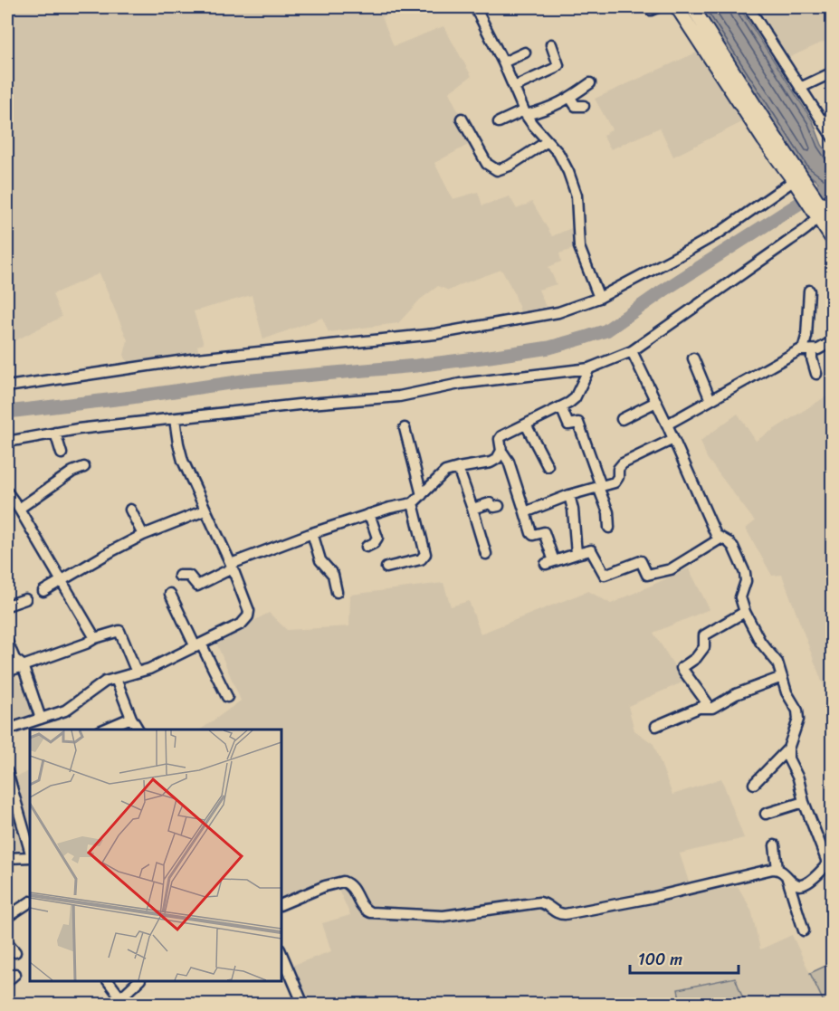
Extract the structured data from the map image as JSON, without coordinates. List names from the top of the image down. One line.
{"scale_bar":"100 m"}
